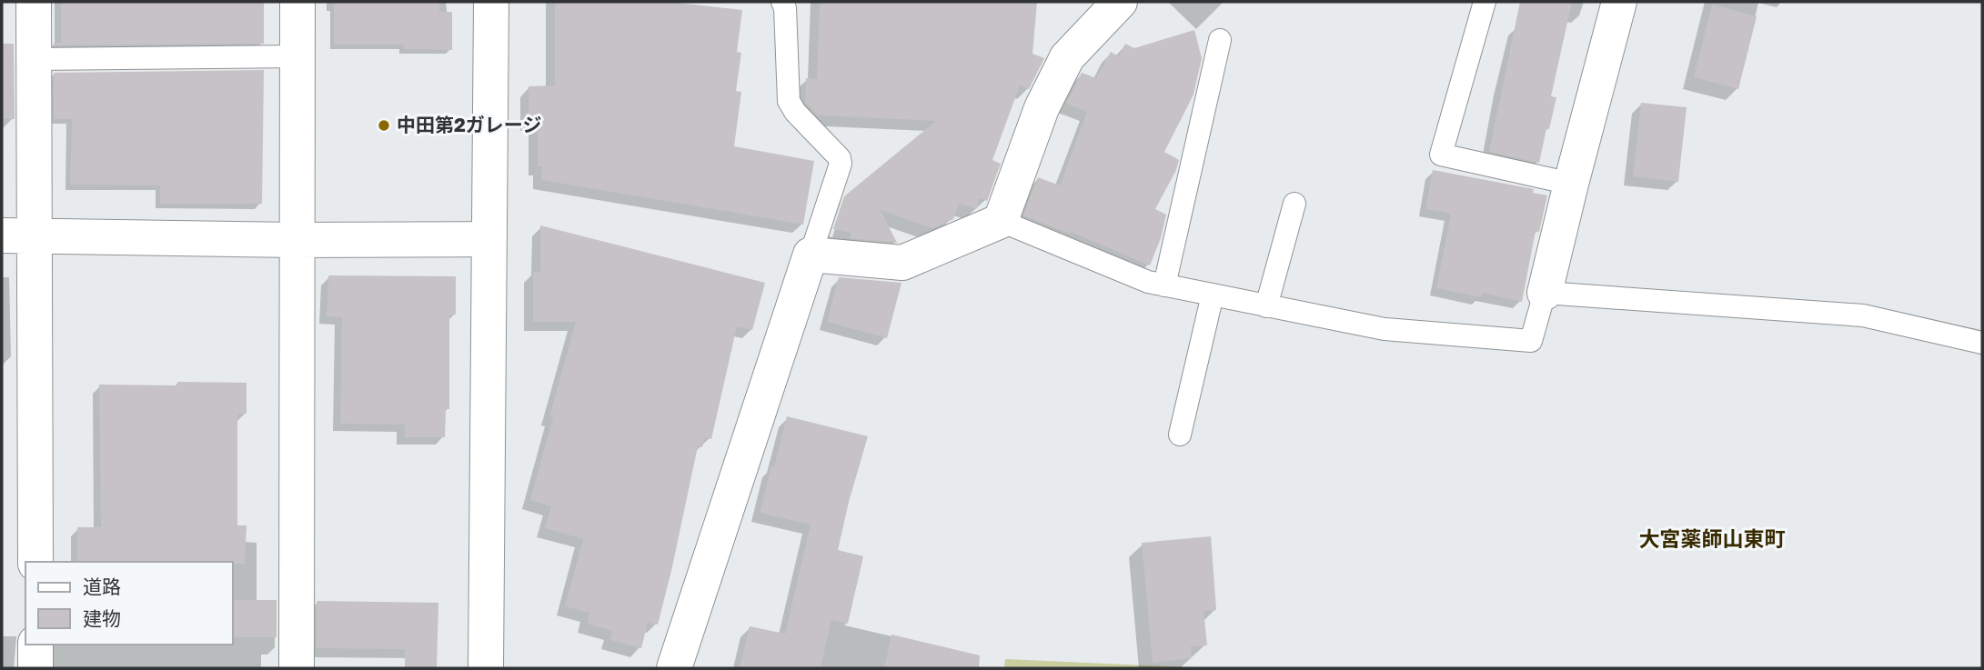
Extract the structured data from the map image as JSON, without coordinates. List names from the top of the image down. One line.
{"districts":["大宮薬師山東町"],"places":["中田第2ガレージ"],"legend":["道路","建物"]}
